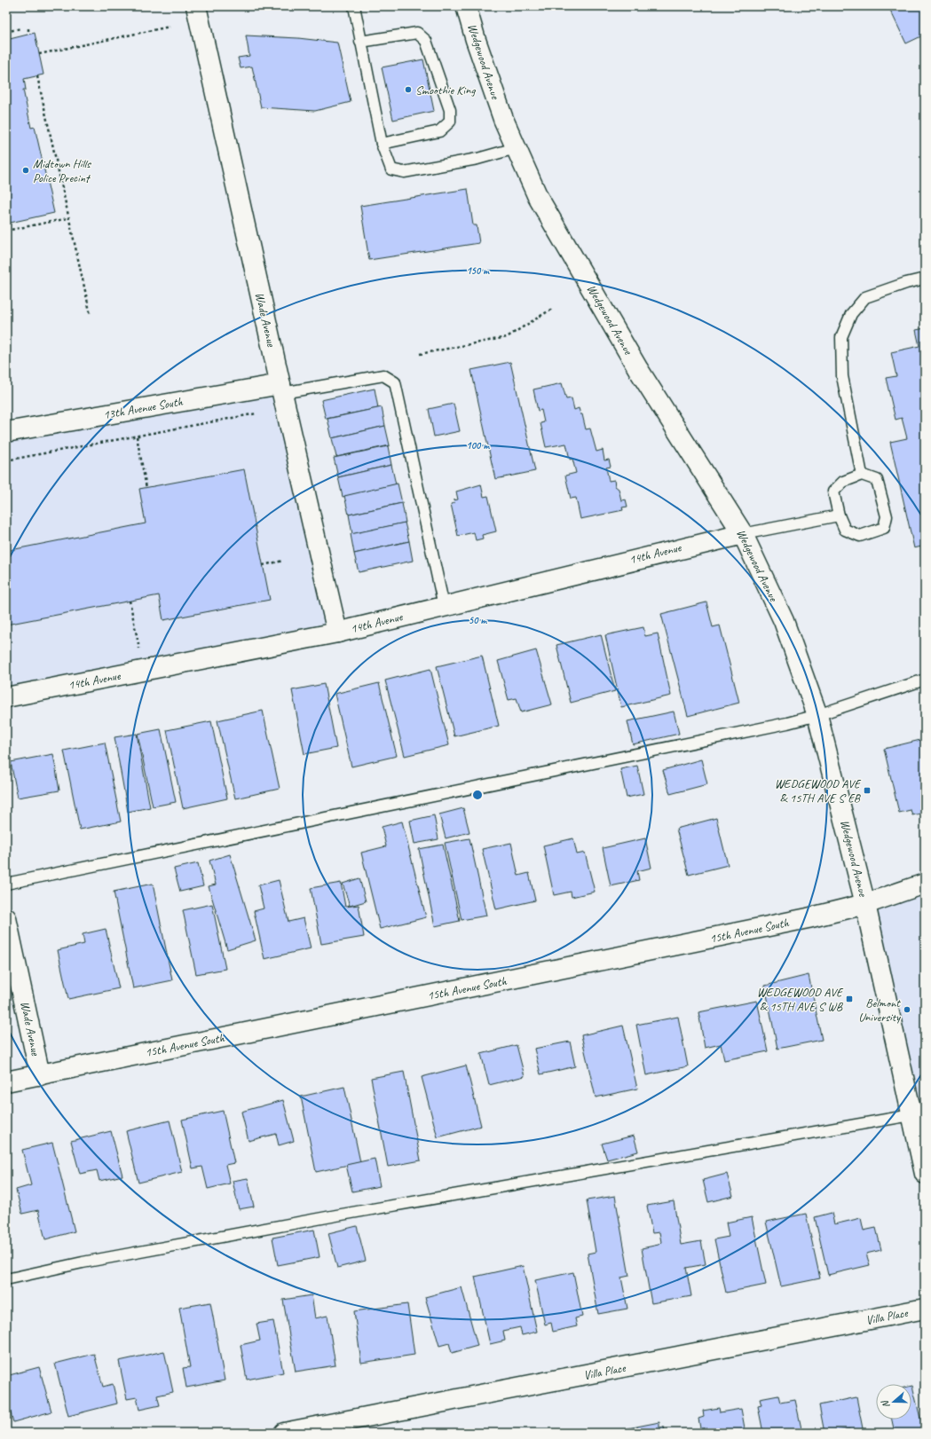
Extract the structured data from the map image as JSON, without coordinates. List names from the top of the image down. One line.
{"streets":{"street":["Wedgewood Avenue","Wade Avenue","13th Avenue South","14th Avenue","15th Avenue South","Villa Place"]},"crossings":[["Wedgewood Avenue","14th Avenue"],["Wedgewood Avenue","15th Avenue South"],["Wade Avenue","13th Avenue South"],["Wade Avenue","14th Avenue"],["Wade Avenue","15th Avenue South"]],"places":{"other":["Smoothie King","Midtown Hills Police Precint","Belmont University"],"transit":["WEDGEWOOD AVE & 15TH AVE S EB","WEDGEWOOD AVE & 15TH AVE S WB"]},"north":"left","rings":["150 m","100 m","50 m"]}
